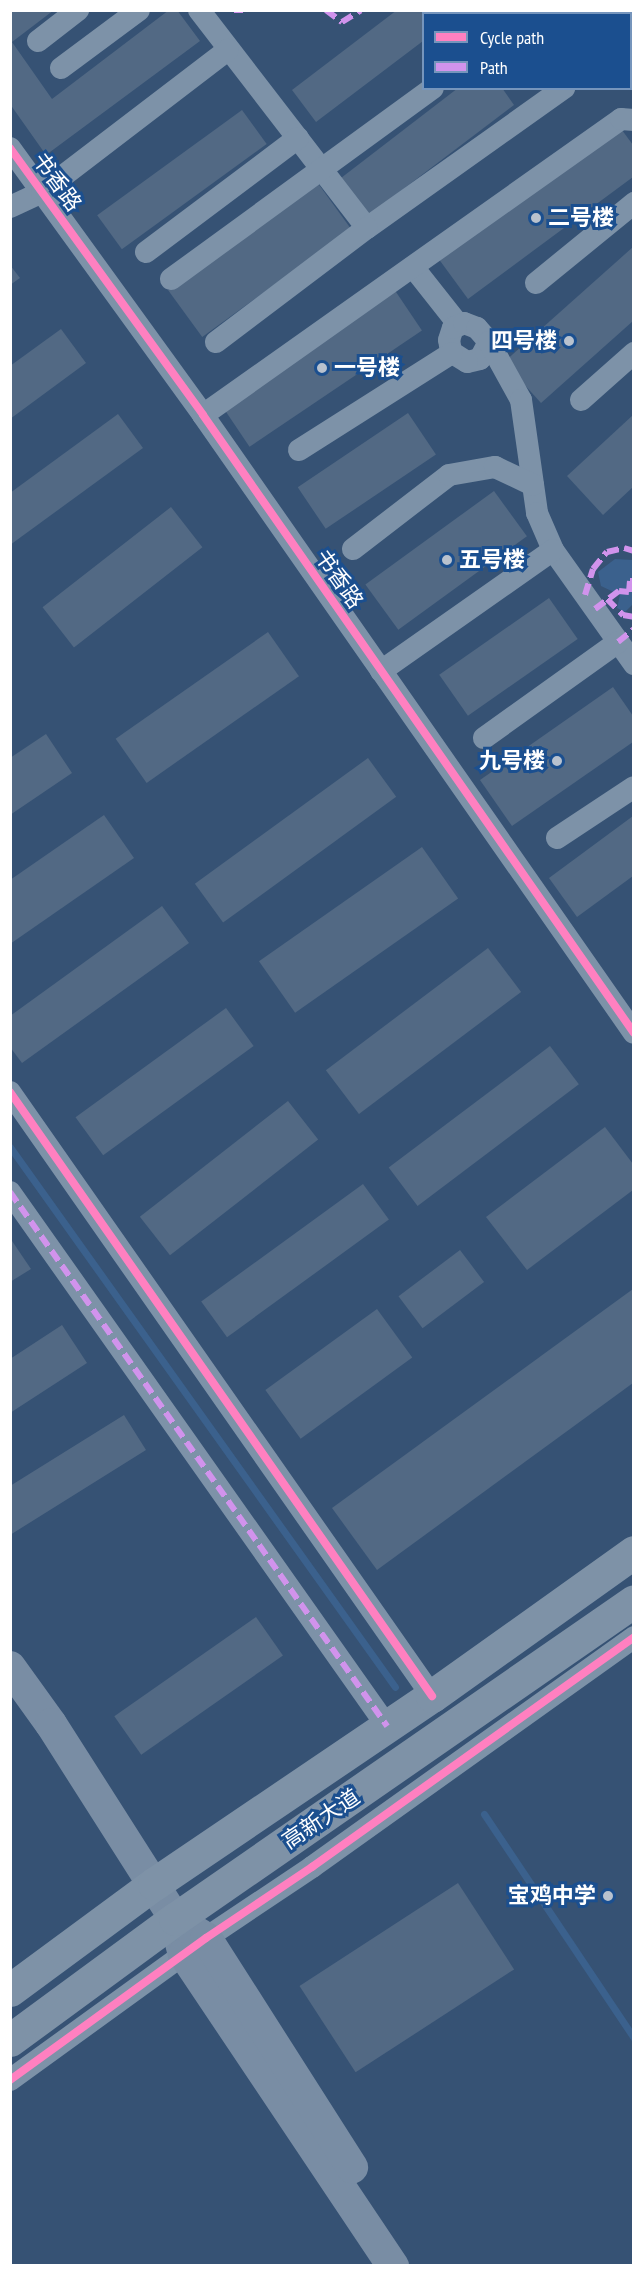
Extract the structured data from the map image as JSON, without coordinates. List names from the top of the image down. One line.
{"streets":{"highway":["高新大道"],"street":["书香路"]},"places":["二号楼","四号楼","一号楼","五号楼","九号楼","宝鸡中学"],"legend":["Cycle path","Path"]}
